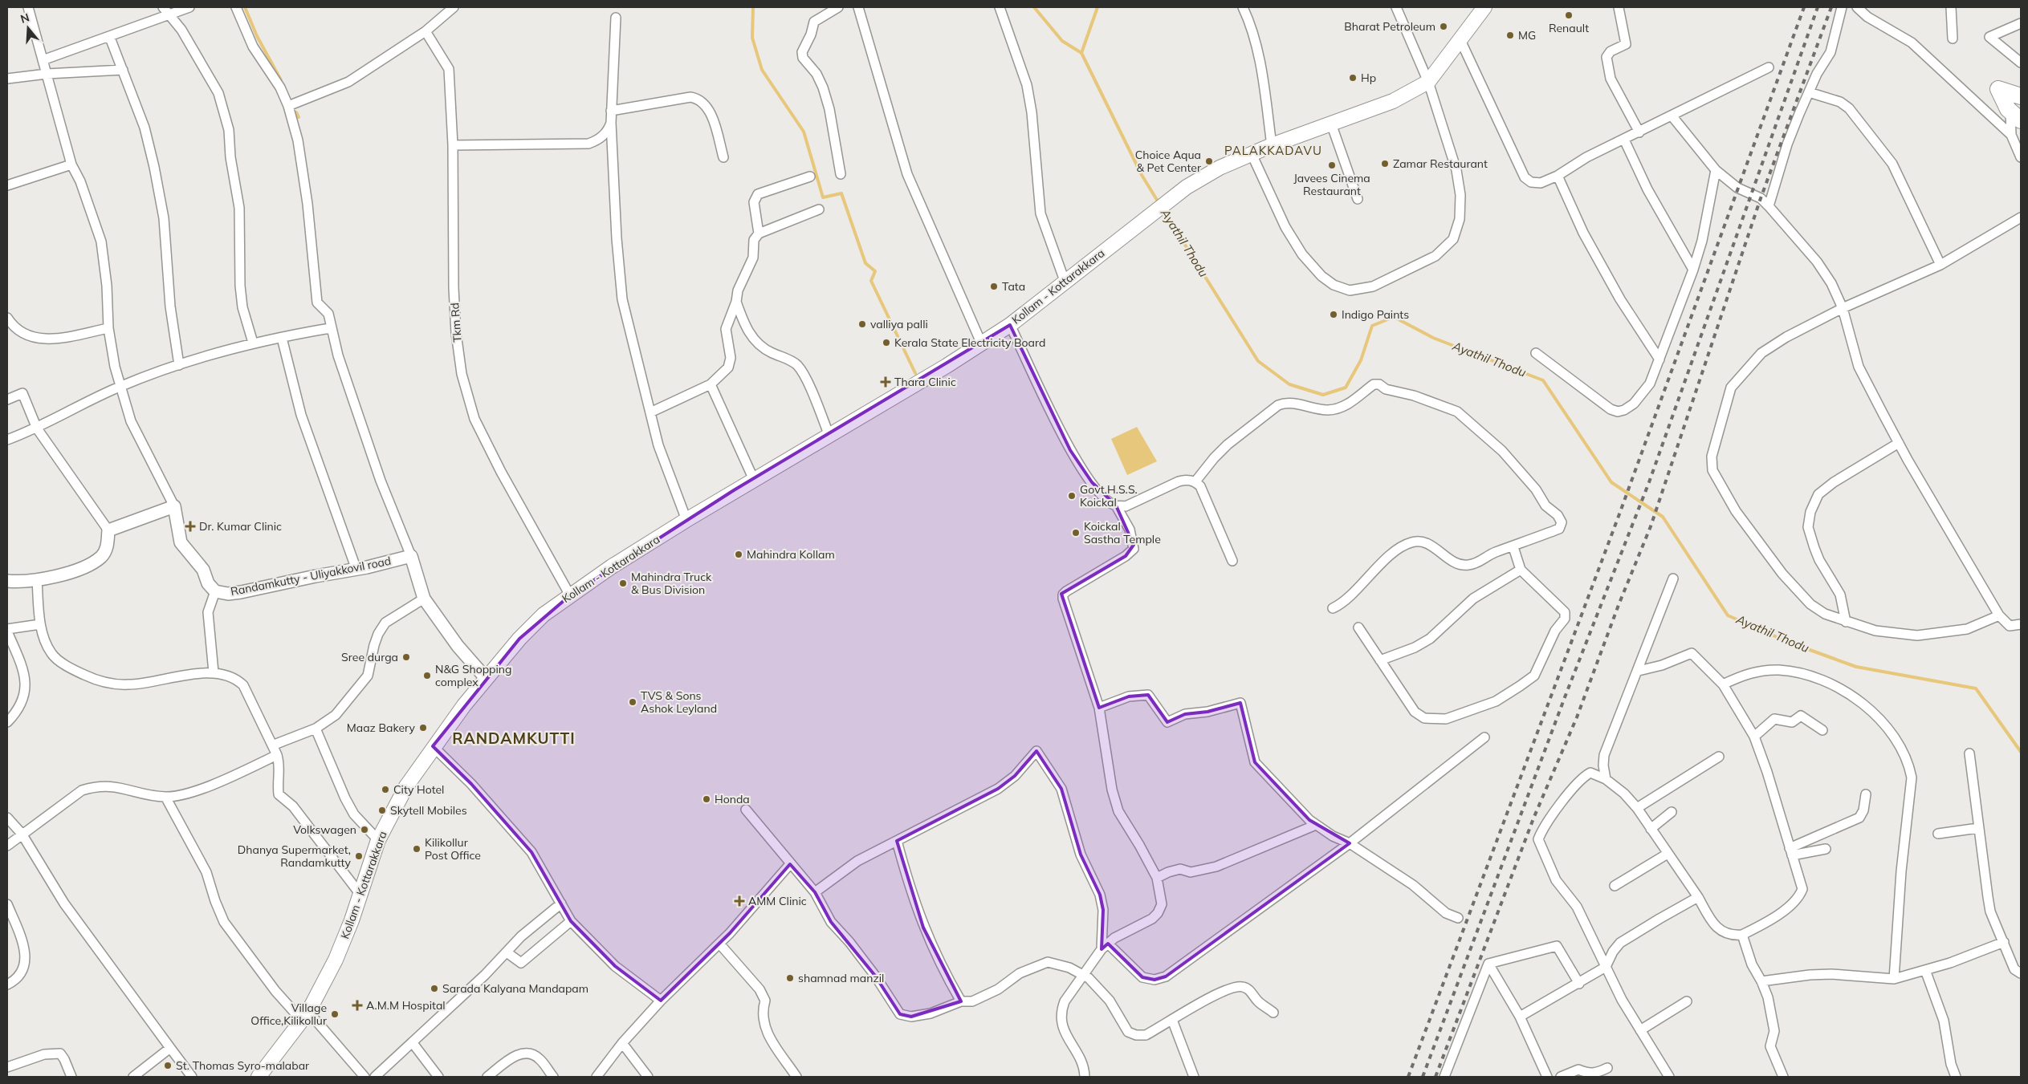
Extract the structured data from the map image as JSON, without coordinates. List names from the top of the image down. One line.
{"streets":{"main road":["Kollam - Kottarakkara"],"street":["Tkm Rd","Randamkutty - Uliyakkovil road"]},"crossings":[["Kollam - Kottarakkara","Tkm Rd"]],"districts":["PALAKKADAVU","RANDAMKUTTI"],"water":["Ayathil Thodu"],"places":{"other":["Renault","Bharat Petroleum","MG","Hp","Choice Aqua & Pet Center","Zamar Restaurant","Javees Cinema Restaurant","Tata","Indigo Paints","valliya palli","Kerala State Electricity Board","Govt.H.S.S. Koickal","Koickal Sastha Temple","Mahindra Kollam","Mahindra Truck & Bus Division","Sree durga","N&G Shopping complex","TVS & Sons Ashok Leyland","Maaz Bakery","City Hotel","Honda","Skytell Mobiles","Volkswagen","Kilikollur Post Office","Dhanya Supermarket, Randamkutty","shamnad manzil","Sarada Kalyana Mandapam","Village Office,Kilikollur","St. Thomas Syro-malabar"],"health":["Thara Clinic","Dr. Kumar Clinic","AMM Clinic","A.M.M Hospital"]},"north":"top"}
